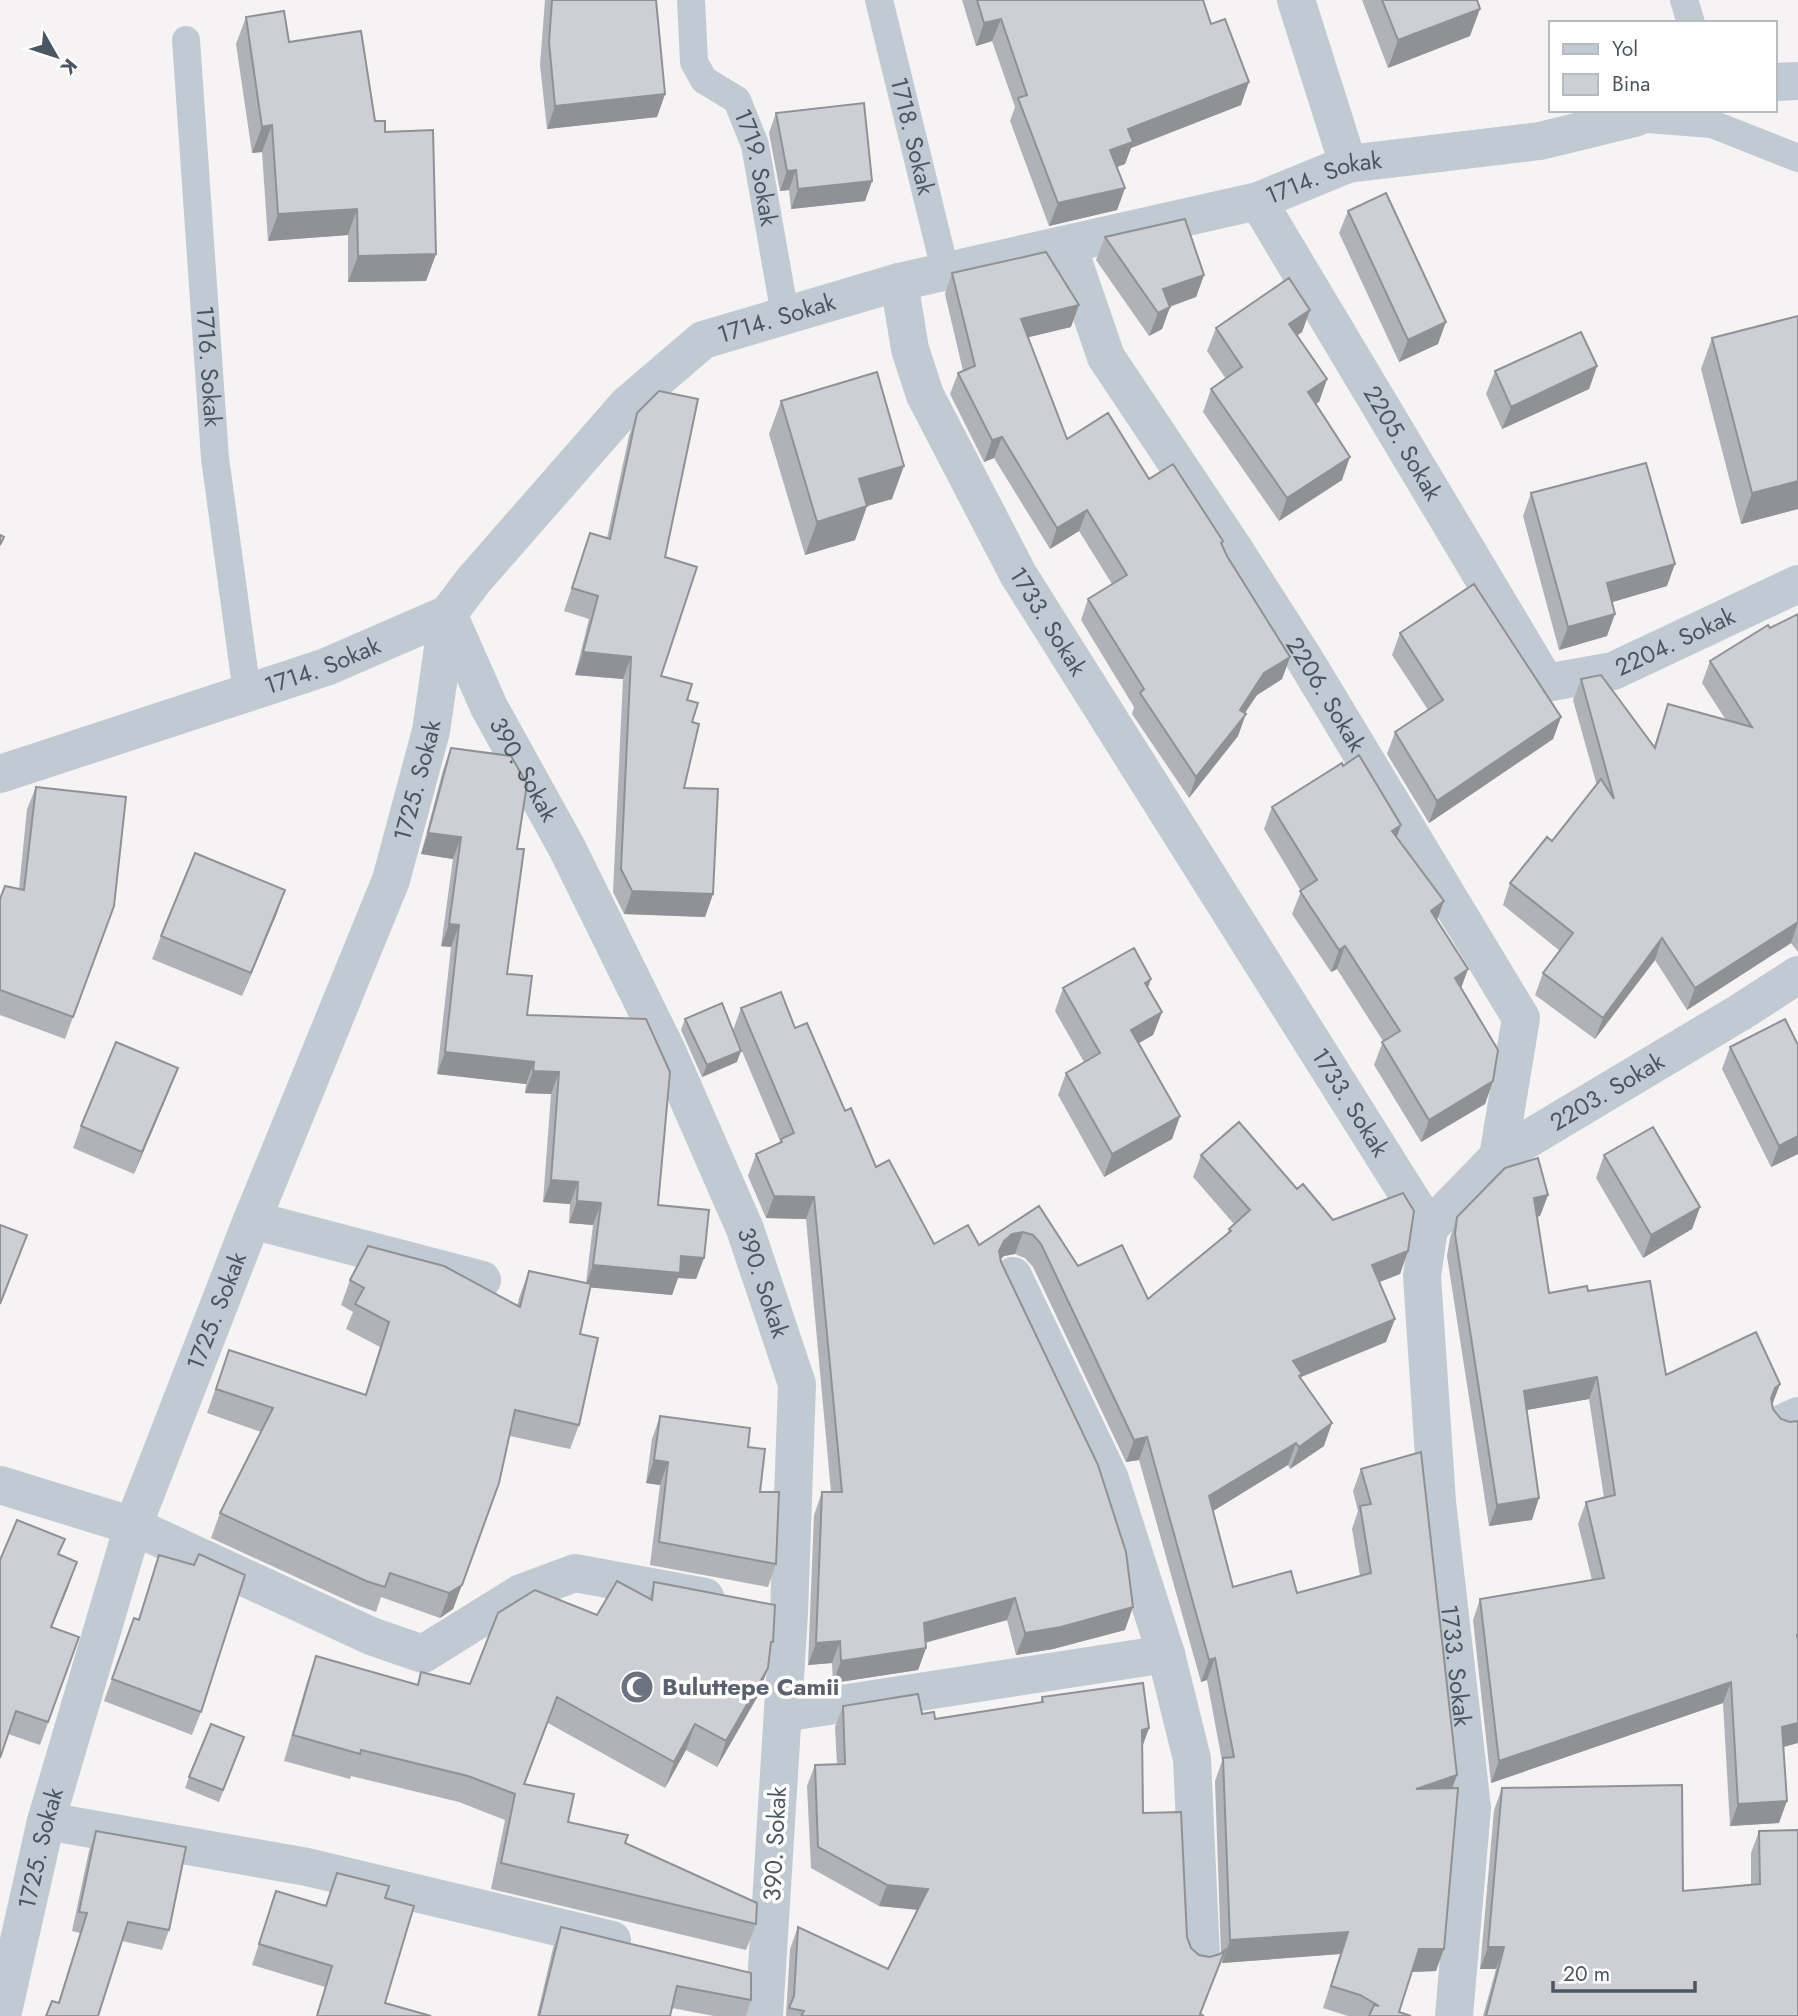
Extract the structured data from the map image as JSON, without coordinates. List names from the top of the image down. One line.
{"streets":{"street":["1714. Sokak","2205. Sokak","1733. Sokak","2204. Sokak","2206. Sokak","390. Sokak","1725. Sokak","2203. Sokak"],"lane":["1718. Sokak","1719. Sokak","1716. Sokak"]},"crossings":[["1718. Sokak","1714. Sokak"],["1719. Sokak","1714. Sokak"],["1714. Sokak","1716. Sokak"],["1714. Sokak","2205. Sokak"],["1714. Sokak","1733. Sokak"],["1714. Sokak","2206. Sokak"],["1714. Sokak","390. Sokak"],["1714. Sokak","1725. Sokak"],["2205. Sokak","2204. Sokak"],["1733. Sokak","2203. Sokak"],["2206. Sokak","2203. Sokak"],["390. Sokak","1725. Sokak"]],"places":{"mosque":["Buluttepe Camii"]},"legend":["Yol","Bina"],"scale_bar":"20 m","north":"bottom right"}
